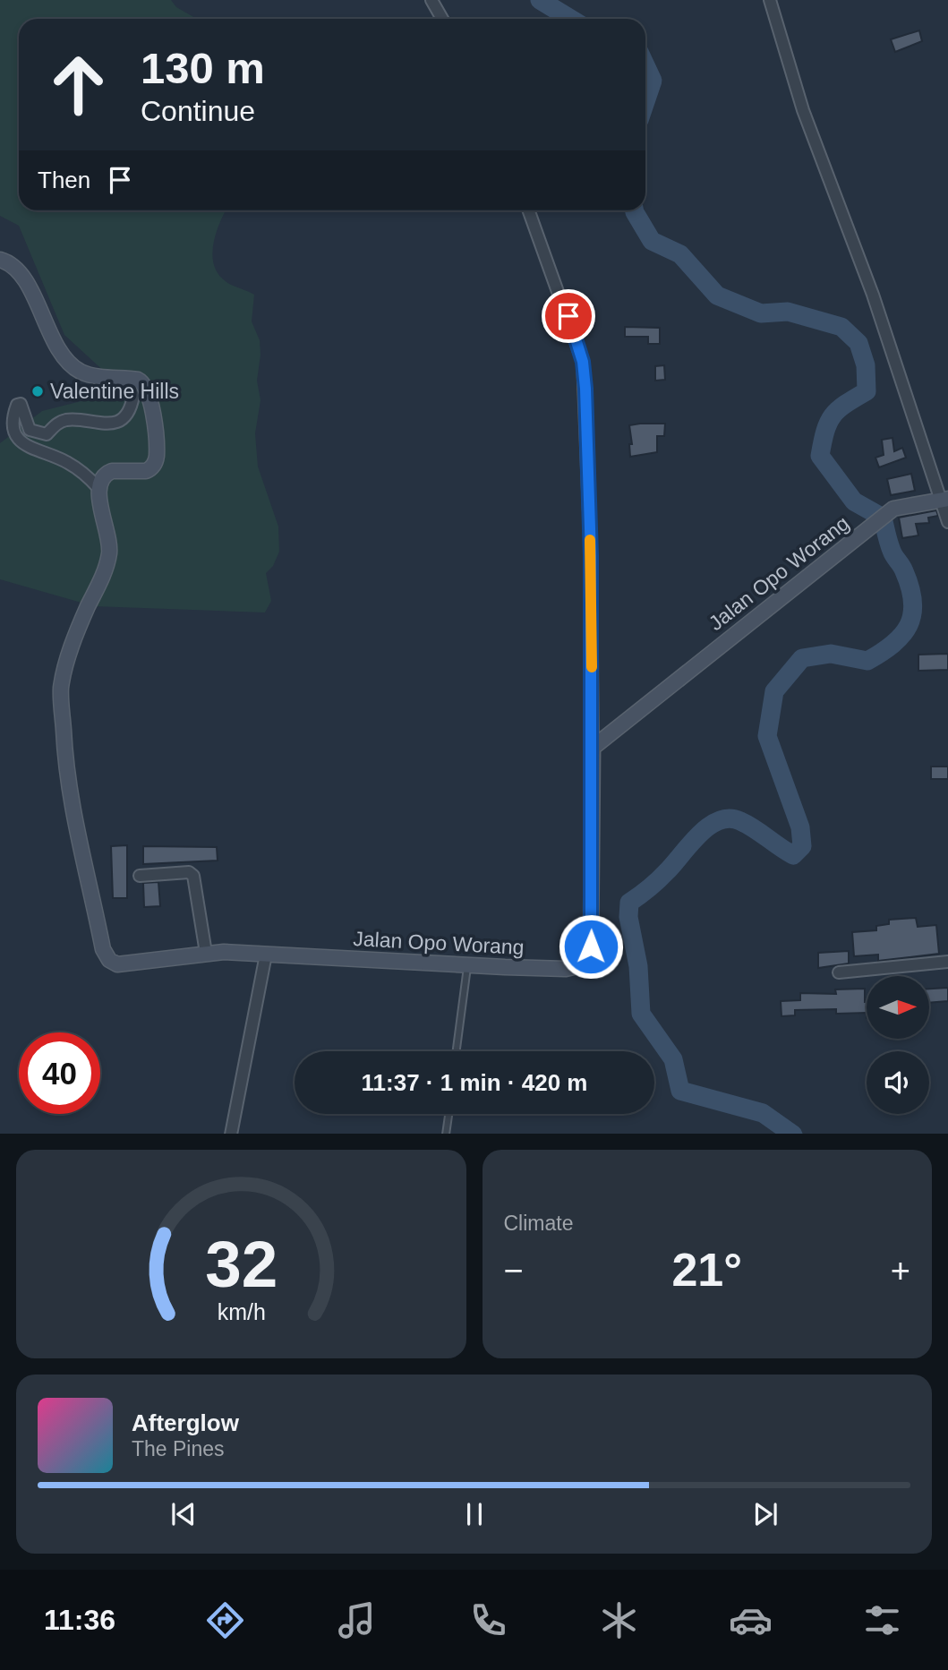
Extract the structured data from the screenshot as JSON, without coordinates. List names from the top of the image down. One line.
{"streets":{"street":["Jalan Opo Worang"]},"places":["Valentine Hills"],"north":"right","page":{"turn":["130 m","Continue"],"then":"Then","limit":"40","trip":"11:37 · 1 min · 420 m","tile":"Climate","heat":["−","21°","+"],"song":["Afterglow","The Pines"],"tabs":"11:36","gauge":["32","km/h"]}}
